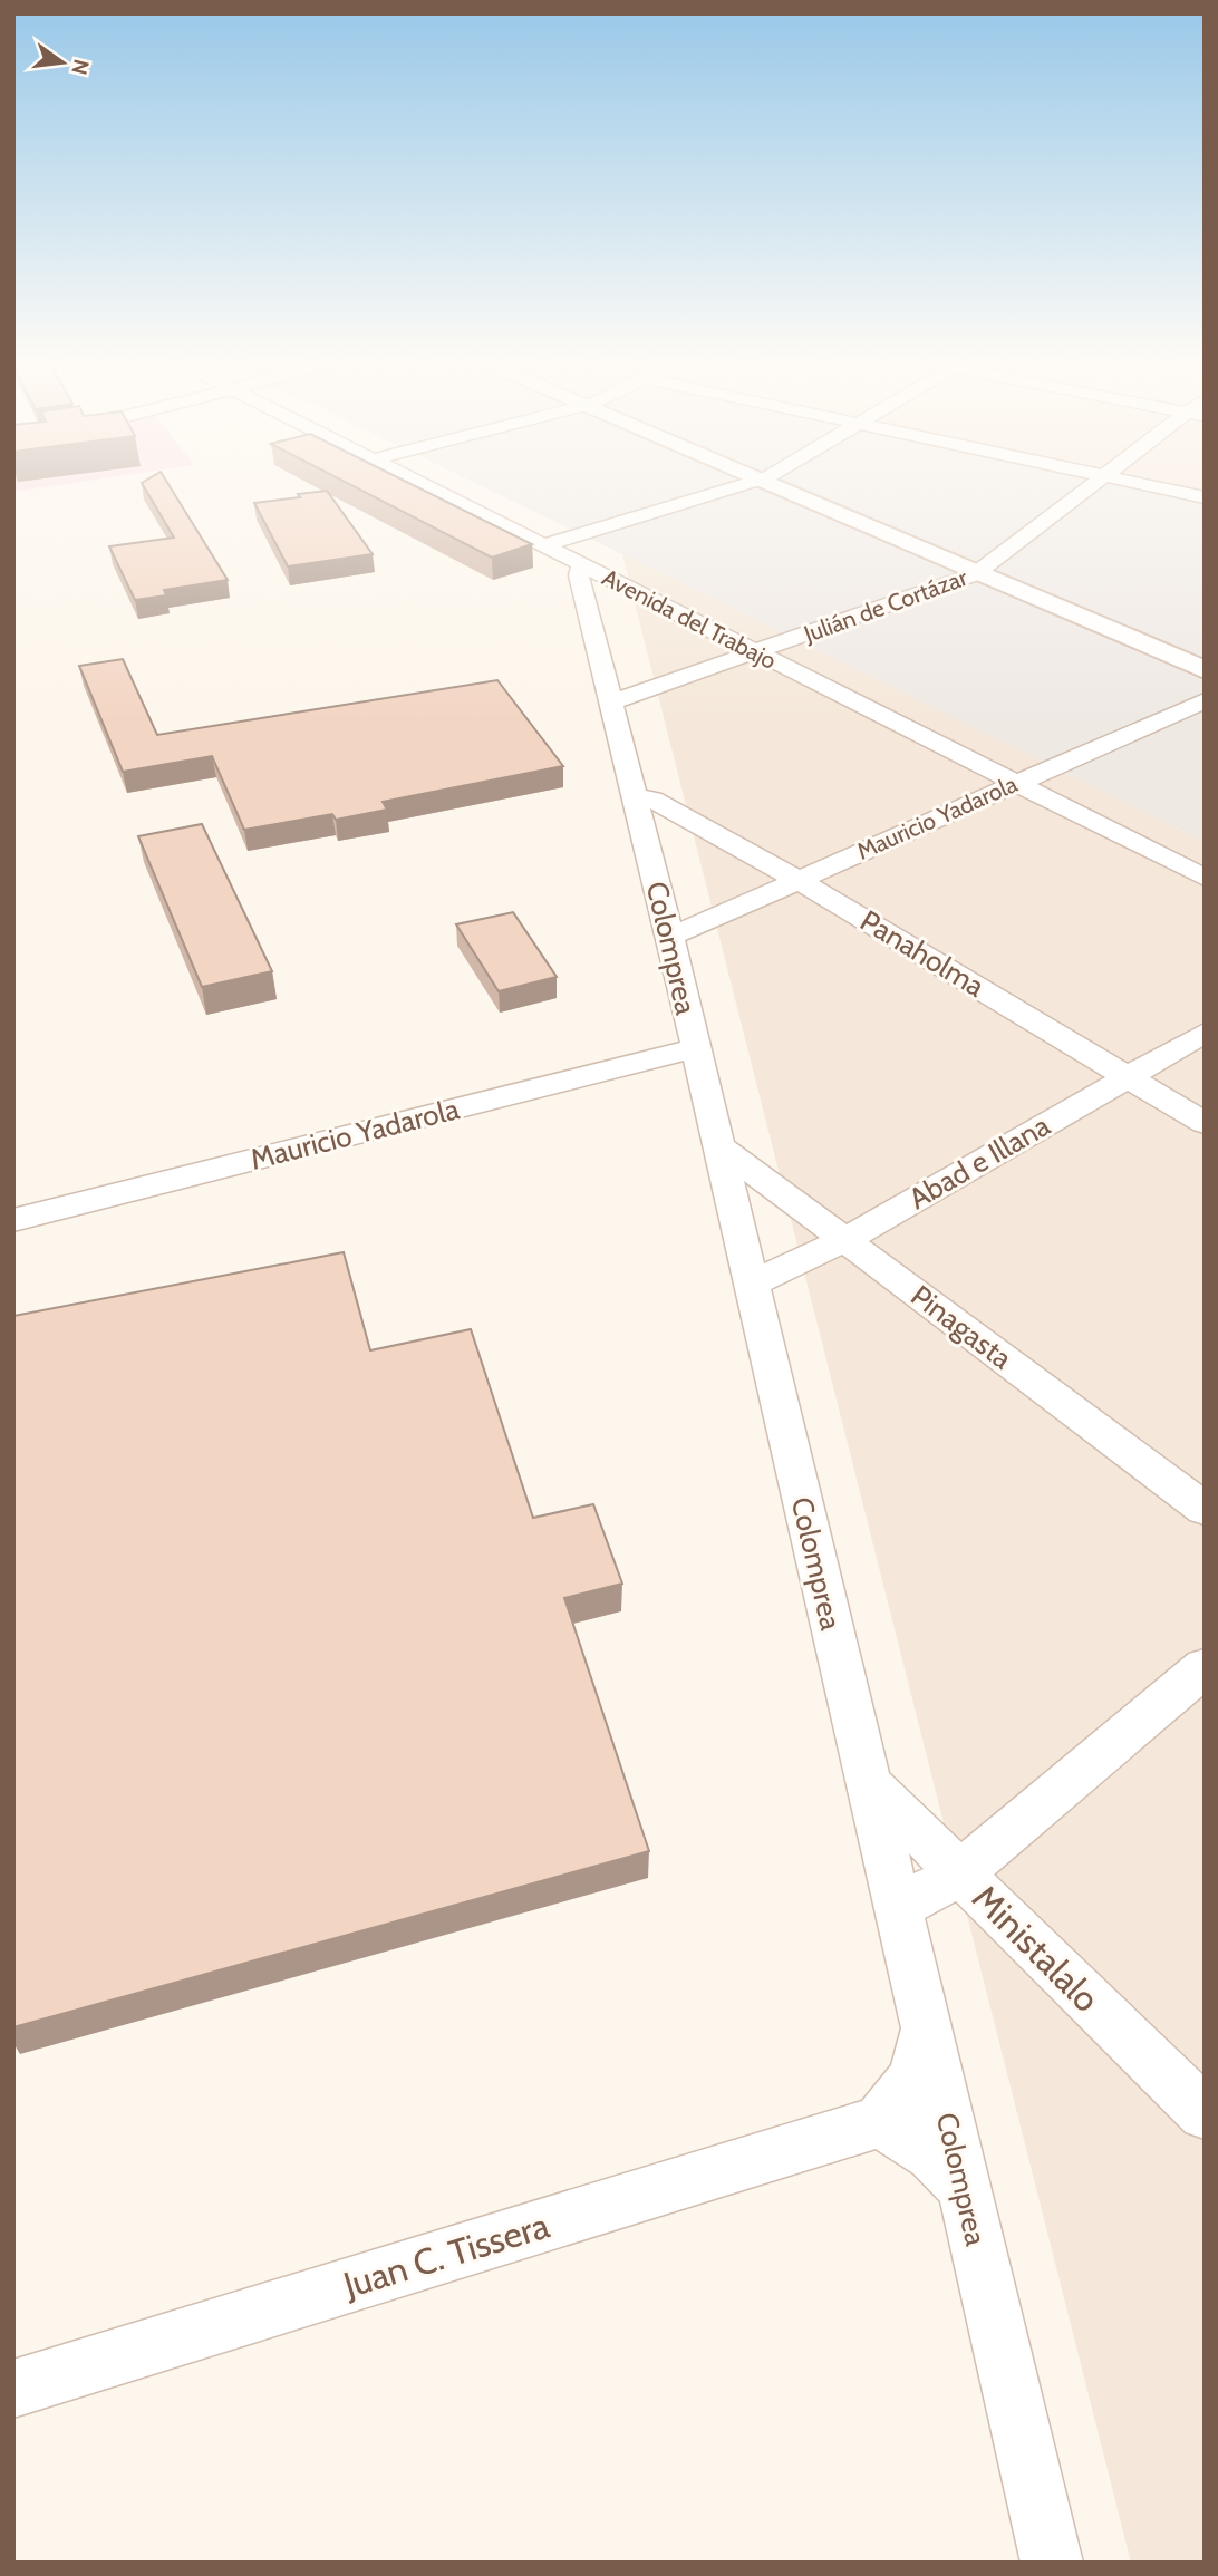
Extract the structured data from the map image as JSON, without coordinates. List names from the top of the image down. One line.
{"streets":{"street":["Julián de Cortázar","Avenida del Trabajo","Mauricio Yadarola","Colomprea","Panaholma","Abad e Illana","Pinagasta","Ministalalo","Juan C. Tissera"]},"crossings":[["Julián de Cortázar","Avenida del Trabajo"],["Julián de Cortázar","Colomprea"],["Avenida del Trabajo","Mauricio Yadarola"],["Avenida del Trabajo","Colomprea"],["Mauricio Yadarola","Colomprea"],["Mauricio Yadarola","Panaholma"],["Colomprea","Panaholma"],["Colomprea","Abad e Illana"],["Colomprea","Pinagasta"],["Colomprea","Ministalalo"],["Panaholma","Abad e Illana"],["Abad e Illana","Pinagasta"]],"north":"right"}
